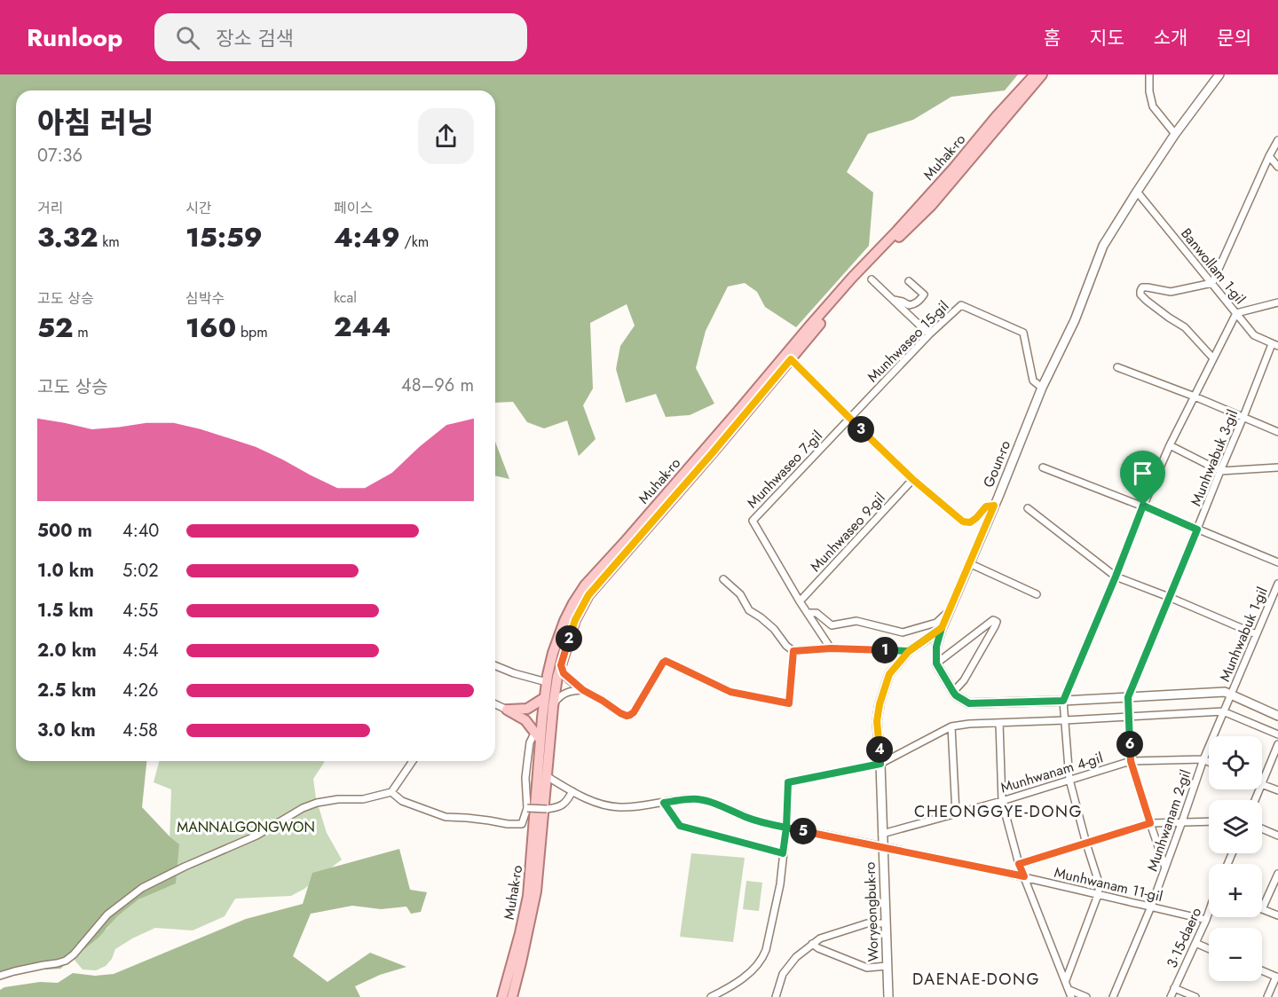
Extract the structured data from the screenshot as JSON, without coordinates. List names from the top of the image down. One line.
{"streets":{"main road":["Muhak-ro","Goun-ro","Woryeongbuk-ro"],"street":["Banwollam 1-gil","Munhwaseo 15-gil","Munhwabuk 3-gil","Munhwaseo 7-gil","Munhwaseo 9-gil","Munhwabuk 1-gil","Munhwanam 4-gil","Munhwanam 2-gil","Munhwanam 11-gil","3·15-daero"]},"crossings":[["Muhak-ro","Munhwanam 11-gil"],["Banwollam 1-gil","Munhwabuk 3-gil"],["Banwollam 1-gil","Goun-ro"],["Munhwaseo 15-gil","Goun-ro"],["Munhwaseo 15-gil","Munhwaseo 7-gil"],["Goun-ro","Woryeongbuk-ro"],["Munhwaseo 7-gil","Munhwaseo 9-gil"],["Munhwabuk 1-gil","Munhwanam 2-gil"],["Munhwanam 4-gil","Munhwanam 2-gil"],["Munhwanam 4-gil","Woryeongbuk-ro"],["Munhwanam 2-gil","Munhwanam 11-gil"],["Munhwanam 11-gil","Woryeongbuk-ro"],["Munhwanam 11-gil","3·15-daero"]],"districts":["CHEONGGYE-DONG","DAENAE-DONG"],"parks":["MANNALGONGWON"],"page":{"header":"Runloop","search":"장소 검색","nav":["홈","지도","소개","문의"],"heading":["아침 러닝","07:36"],"stats":[["거리","3.32 km"],["시간","15:59"],["페이스","4:49 /km"],["고도 상승","52 m"],["심박수","160 bpm"],["kcal","244"]],"chart":["고도 상승","48–96 m"],"pins":["3","2","1","6","4","5"],"list":[{"name":"500 m","note":"4:40"},{"name":"1.0 km","note":"5:02"},{"name":"1.5 km","note":"4:55"},{"name":"2.0 km","note":"4:54"},{"name":"2.5 km","note":"4:26"},{"name":"3.0 km","note":"4:58"}],"map_buttons":["+","−"]}}
